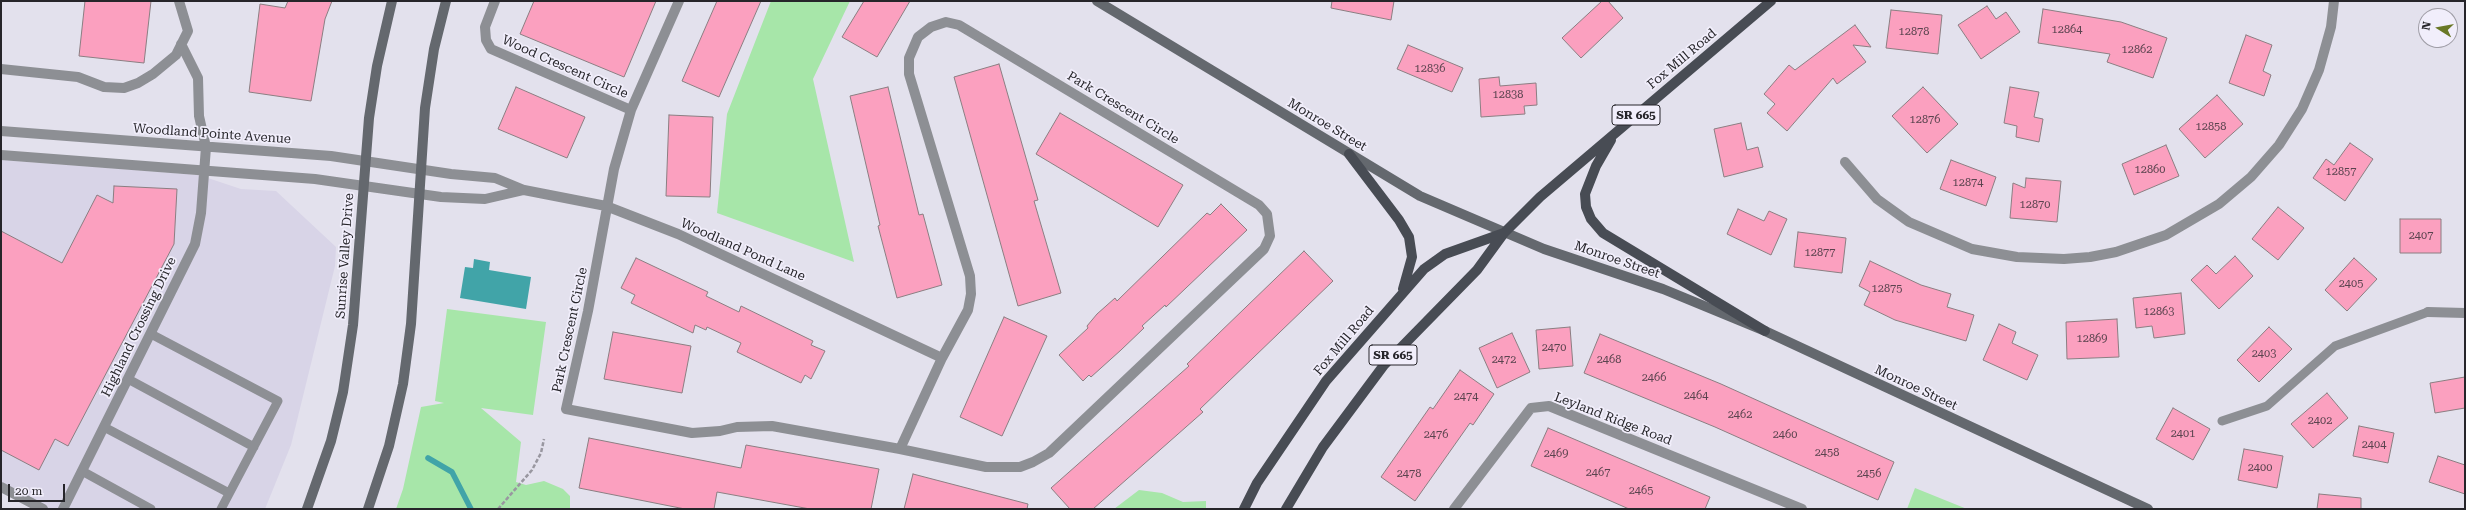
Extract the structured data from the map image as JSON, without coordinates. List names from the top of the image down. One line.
{"streets":{"main road":["Fox Mill Road","SR 665","Monroe Street","Sunrise Valley Drive"],"street":["Wood Crescent Circle","Park Crescent Circle","Woodland Pointe Avenue","Woodland Pond Lane","Highland Crossing Drive","Leyland Ridge Road"]},"crossings":[["Fox Mill Road","Monroe Street"],["Wood Crescent Circle","Park Crescent Circle"],["Wood Crescent Circle","Woodland Pond Lane"],["Park Crescent Circle","Woodland Pond Lane"],["Woodland Pointe Avenue","Woodland Pond Lane"],["Woodland Pointe Avenue","Sunrise Valley Drive"],["Woodland Pointe Avenue","Highland Crossing Drive"]],"house_numbers":["12864","12878","12862","12836","12838","12876","12858","12860","12857","12874","12870","2407","12877","2405","12875","12863","12869","2470","2403","2472","2468","2466","2464","2474","2462","2402","2401","2476","2460","2404","2458","2469","2400","2467","2478","2456","2465"],"scale_bar":"20 m","north":"left"}
